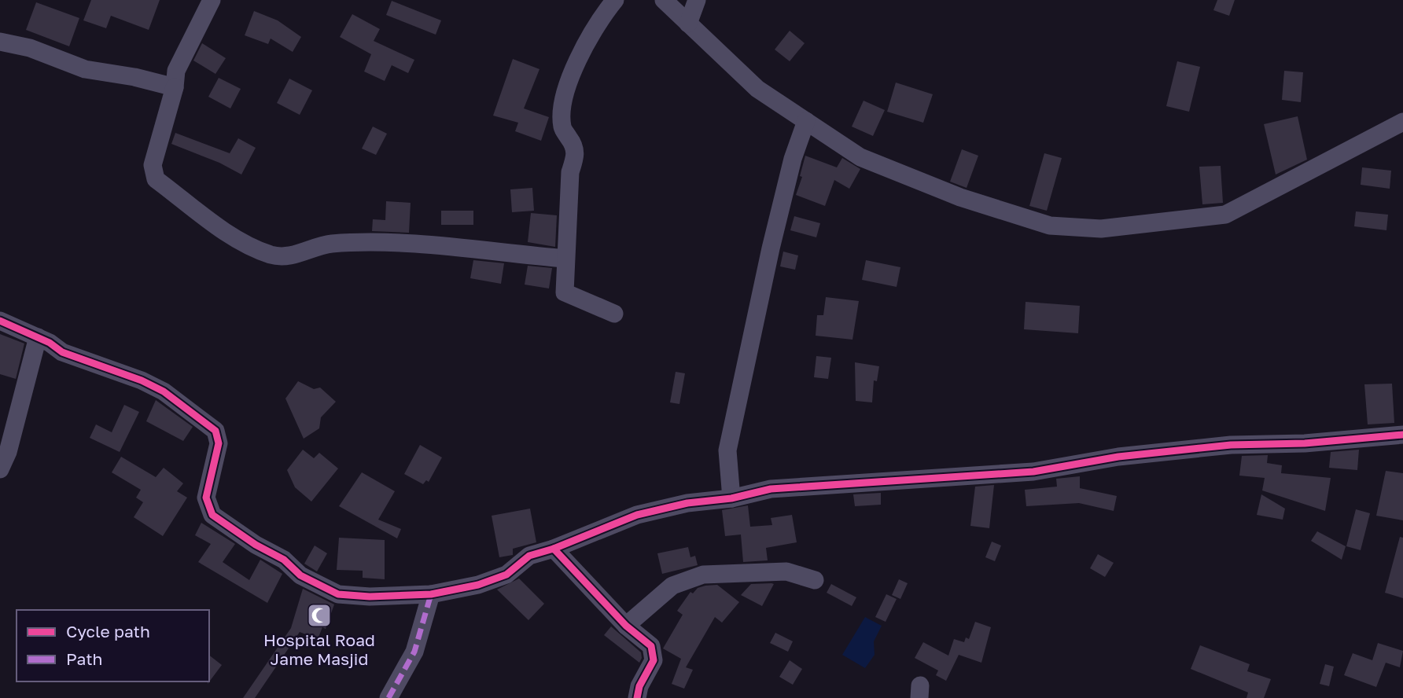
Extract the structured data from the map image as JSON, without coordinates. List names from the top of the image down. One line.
{"places":{"mosque":["Hospital Road Jame Masjid"]},"legend":["Cycle path","Path"]}
